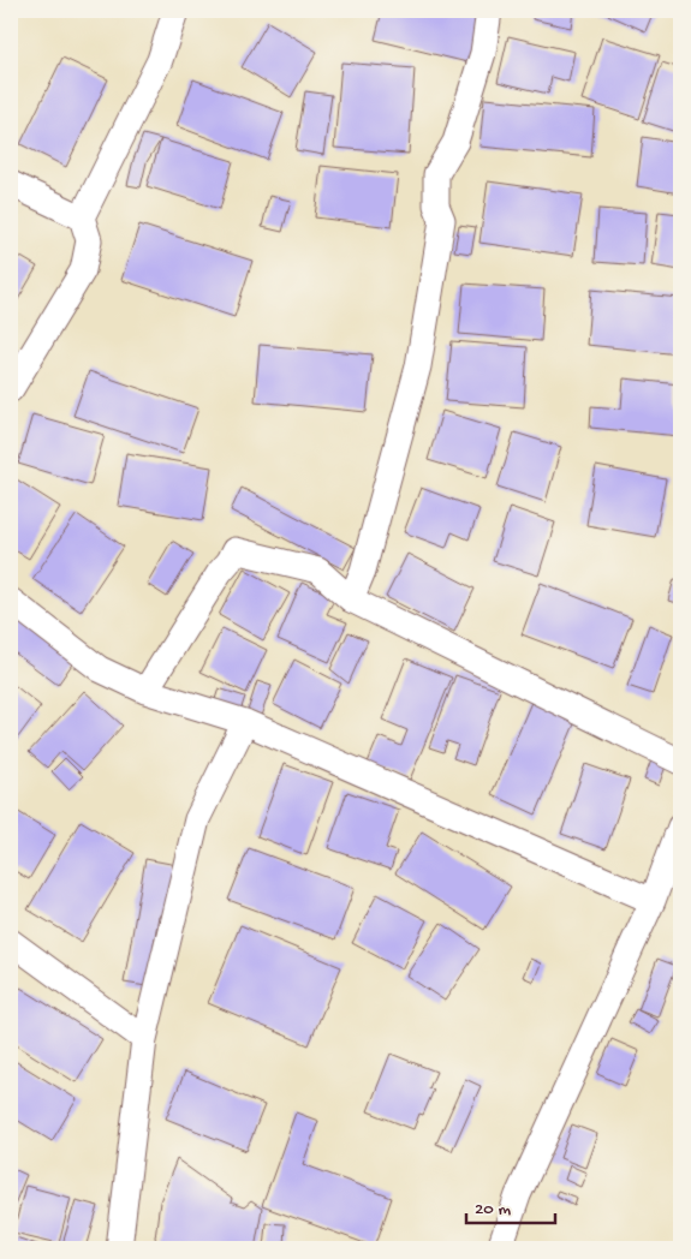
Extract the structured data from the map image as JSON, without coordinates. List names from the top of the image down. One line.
{"scale_bar":"20 m"}
